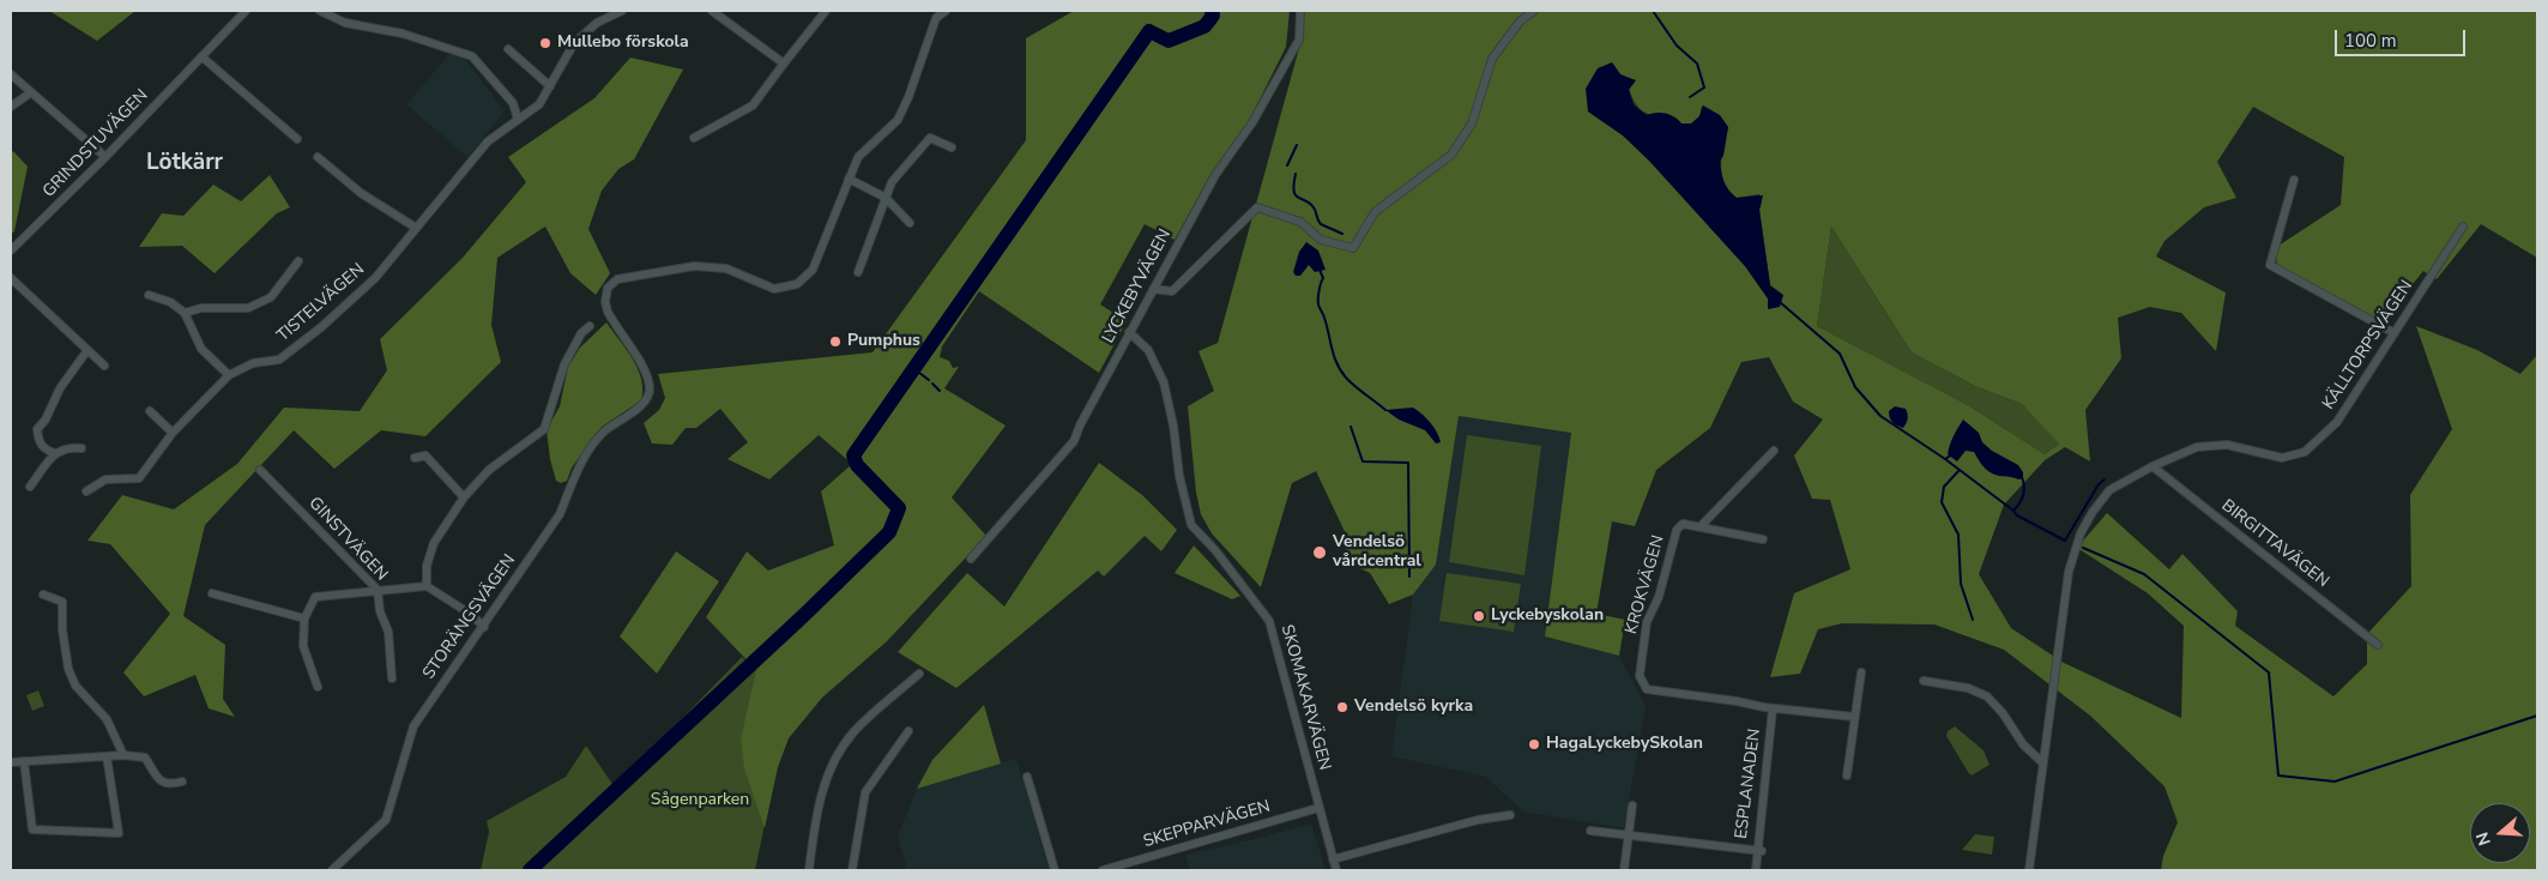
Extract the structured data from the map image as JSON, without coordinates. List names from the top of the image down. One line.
{"streets":{"street":["GRINDSTUVÄGEN","LYCKEBYVÄGEN","TISTELVÄGEN","KÄLLTORPSVÄGEN","GINSTVÄGEN","BIRGITTAVÄGEN","KROKVÄGEN","STORÄNGSVÄGEN","SKOMAKARVÄGEN","ESPLANADEN","SKEPPARVÄGEN"]},"crossings":[["LYCKEBYVÄGEN","SKOMAKARVÄGEN"],["KÄLLTORPSVÄGEN","BIRGITTAVÄGEN"],["KROKVÄGEN","ESPLANADEN"],["SKOMAKARVÄGEN","SKEPPARVÄGEN"]],"districts":["Lötkärr"],"parks":["Sågenparken"],"places":["Mullebo förskola","Pumphus","Vendelsö vårdcentral","Lyckebyskolan","Vendelsö kyrka","HagaLyckebySkolan"],"scale_bar":"100 m","north":"left"}
